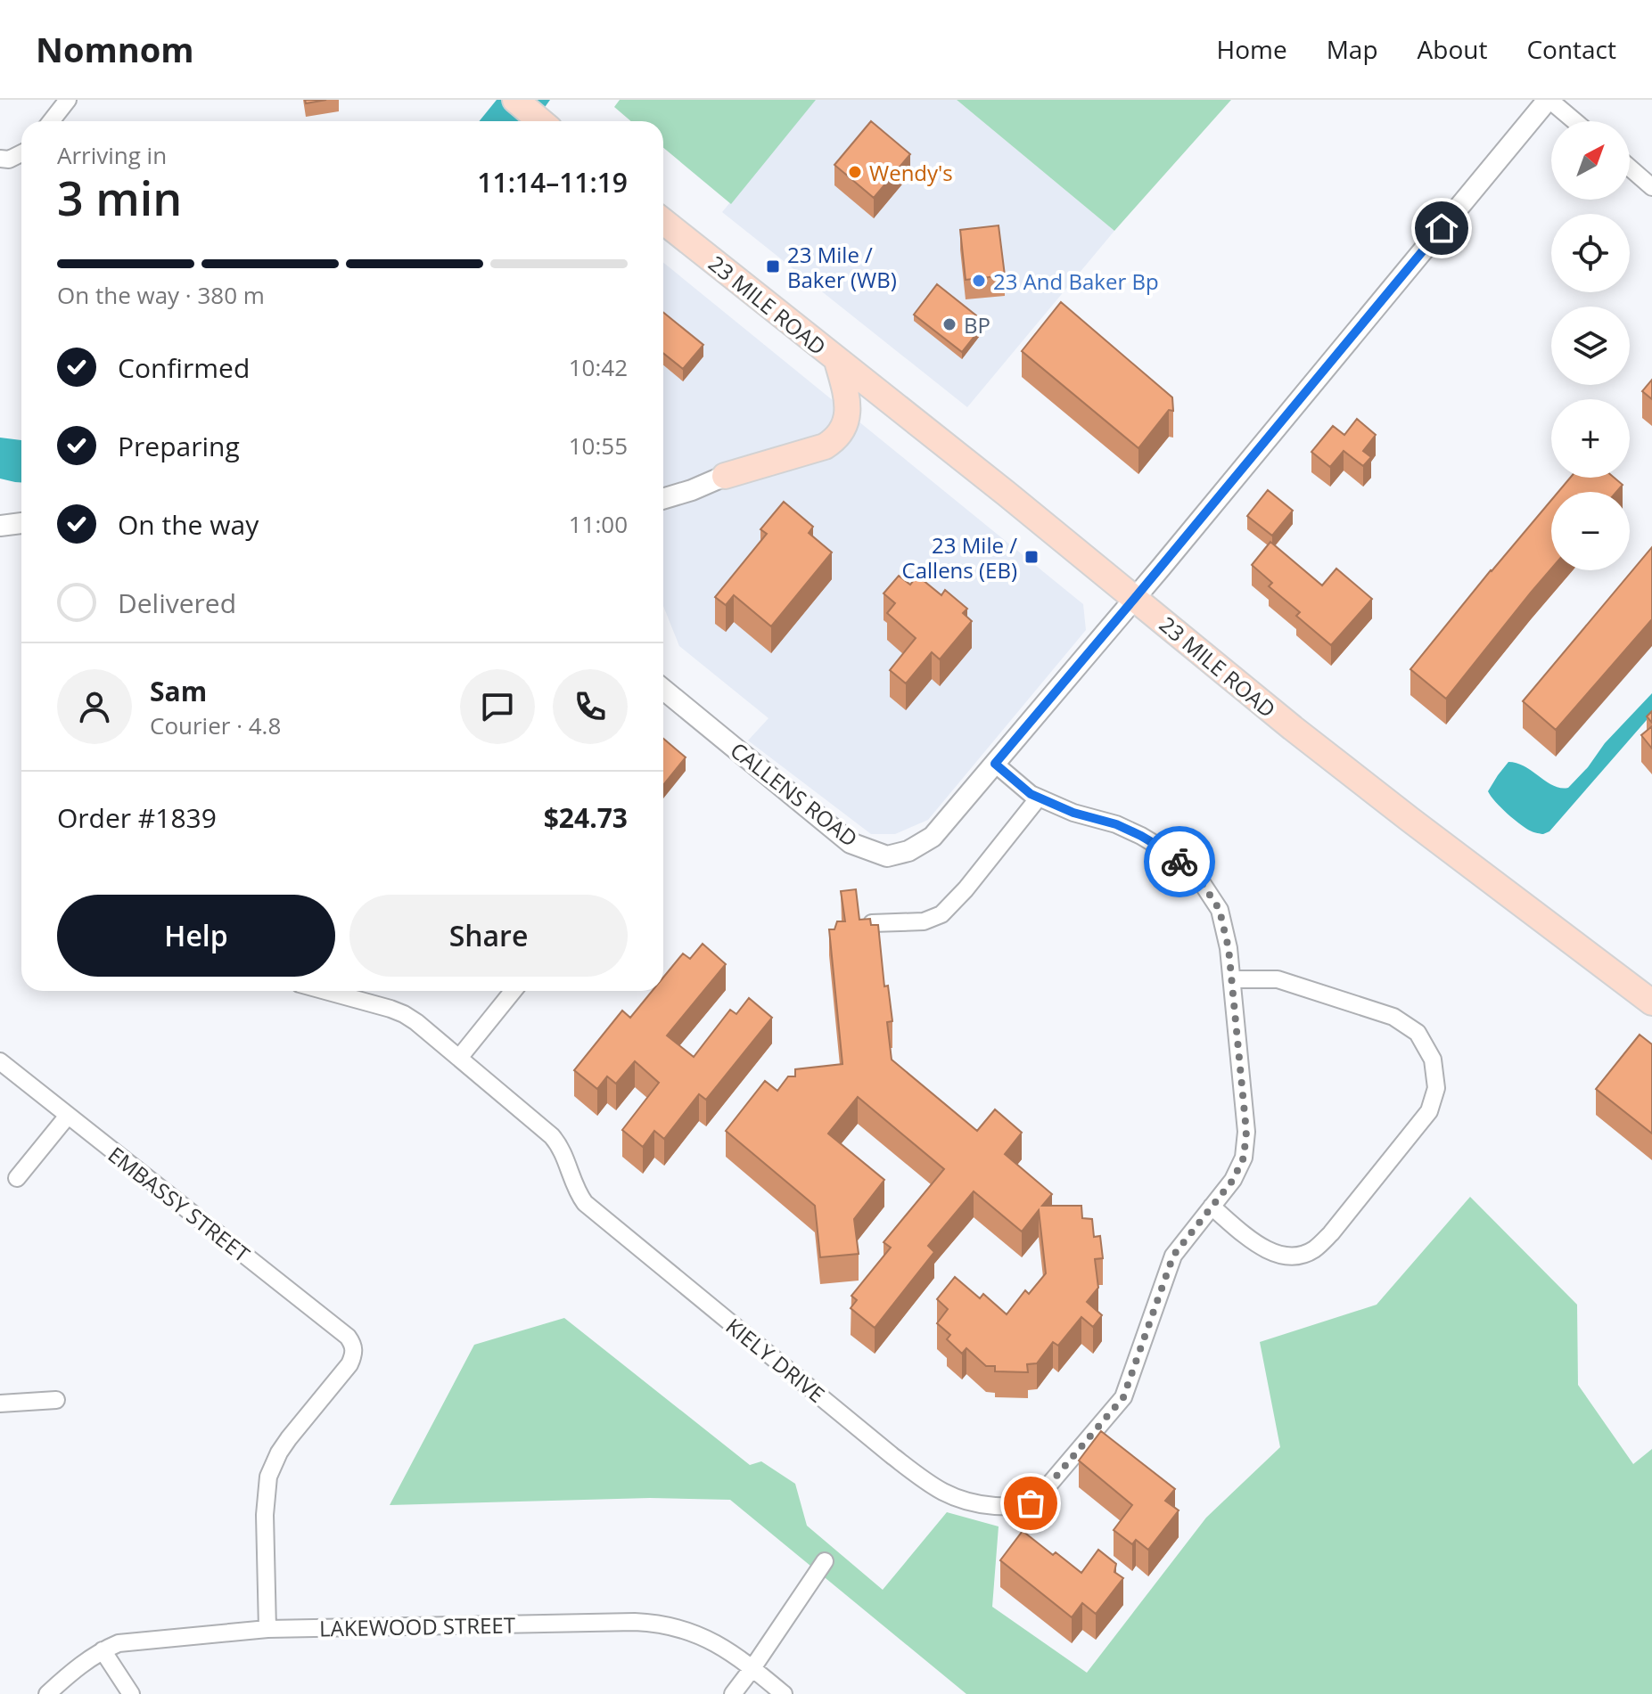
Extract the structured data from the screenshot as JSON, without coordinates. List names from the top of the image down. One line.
{"streets":{"main road":["23 MILE ROAD"],"street":["CALLENS ROAD","EMBASSY STREET","KIELY DRIVE","LAKEWOOD STREET"]},"crossings":[["23 MILE ROAD","CALLENS ROAD"],["EMBASSY STREET","LAKEWOOD STREET"]],"places":{"other":["Wendy's","23 And Baker Bp","BP"],"transit":["23 Mile / Baker (WB)","23 Mile / Callens (EB)"]},"north":"top right","page":{"header":"Nomnom","nav":["Home","Map","About","Contact"],"map_buttons":["+","−"],"heading":["3 min","Arriving in","11:14–11:19"],"panel":["Sam","Courier · 4.8","Order #1839","$24.73"],"bar":"On the way · 380 m","list":[["Confirmed","10:42"],["Preparing","10:55"],["On the way","11:00"],"Delivered"],"buttons":["Help","Share"]}}
